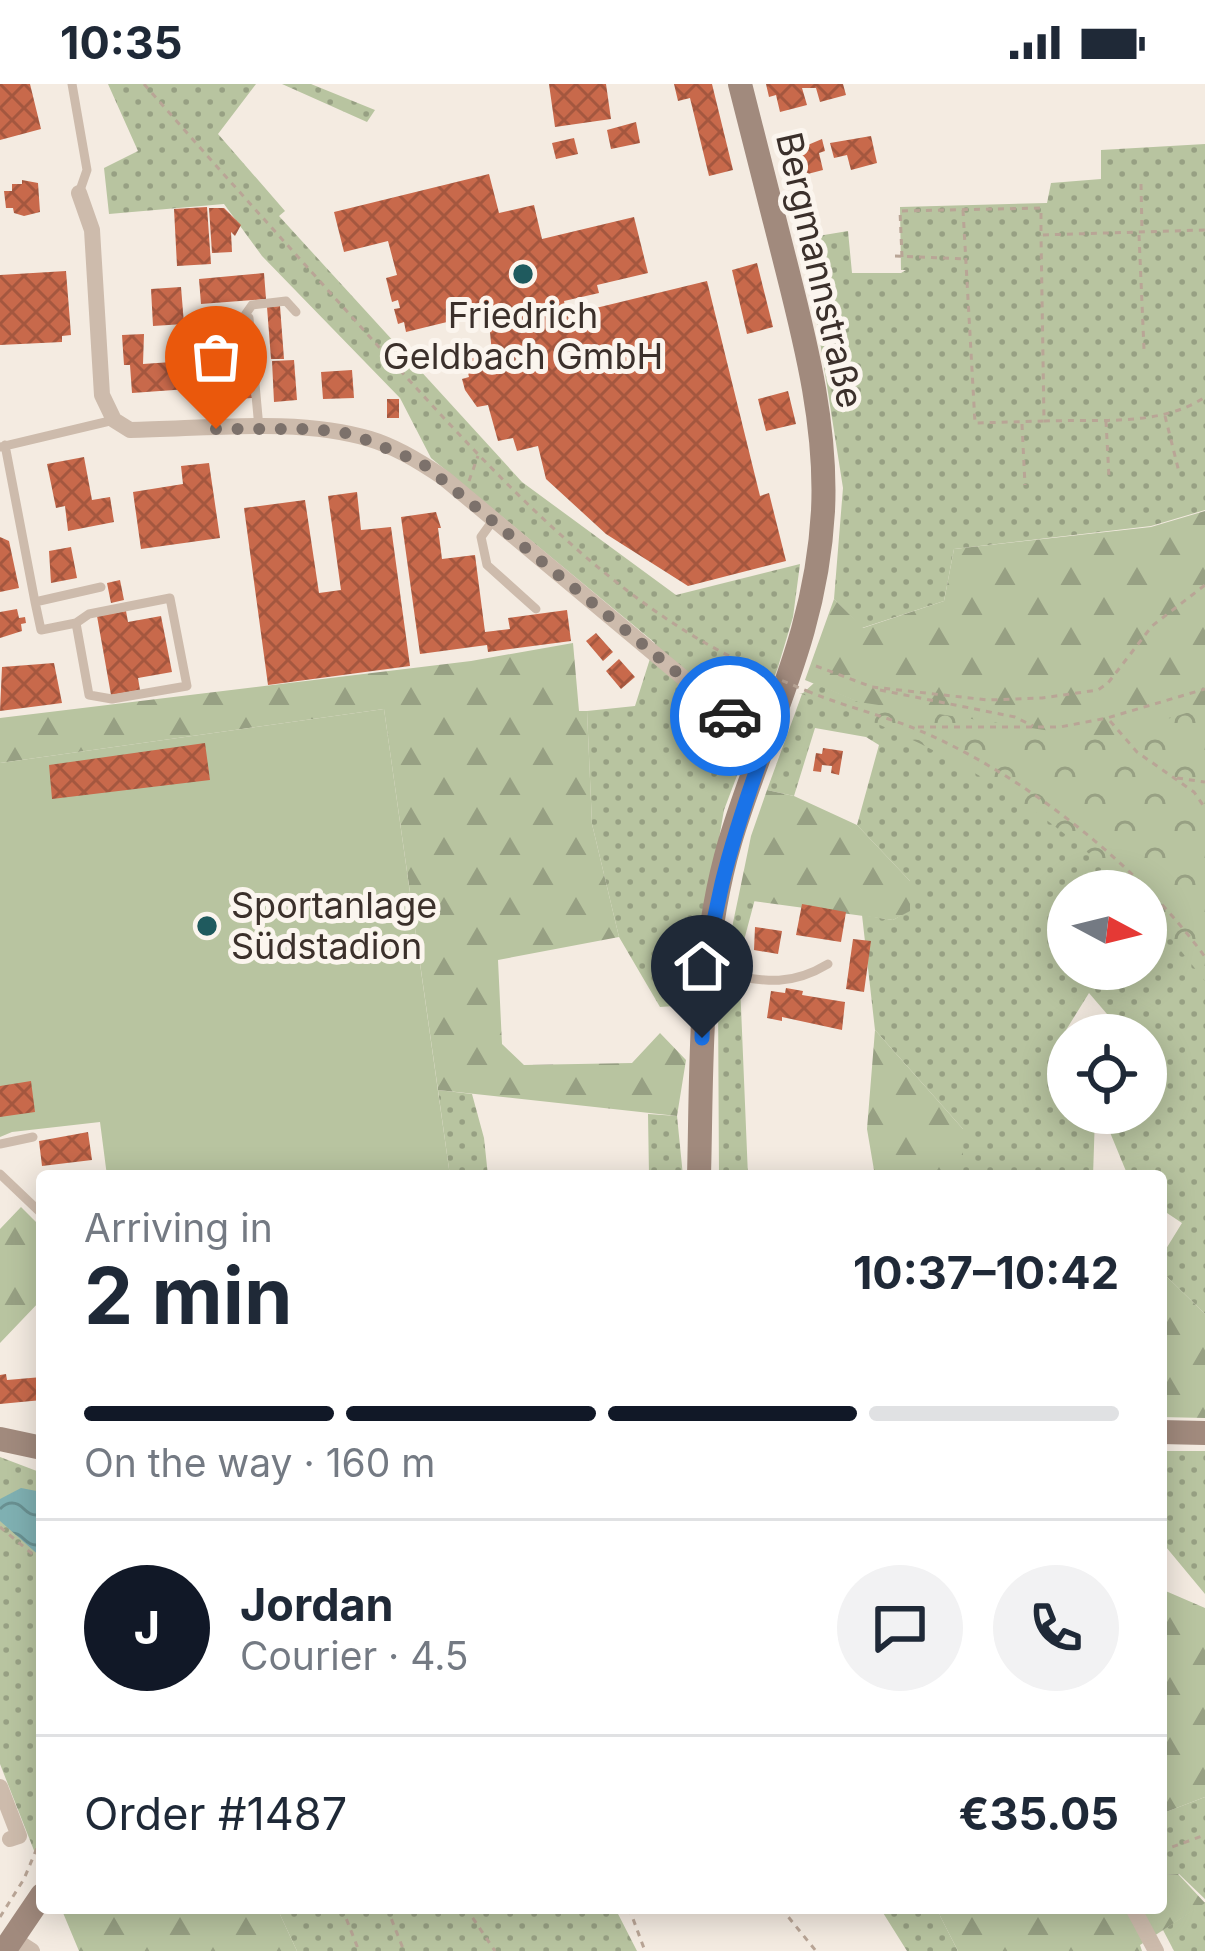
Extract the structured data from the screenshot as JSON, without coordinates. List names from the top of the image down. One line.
{"streets":{"street":["Bergmannstraße"]},"places":["Friedrich Geldbach GmbH","Sportanlage Südstadion"],"north":"right","page":{"status":"10:35","heading":["2 min","Arriving in","10:37–10:42"],"panel":["Jordan","Courier · 4.5","Order #1487","€35.05"],"bar":"On the way · 160 m","round":"J"}}
